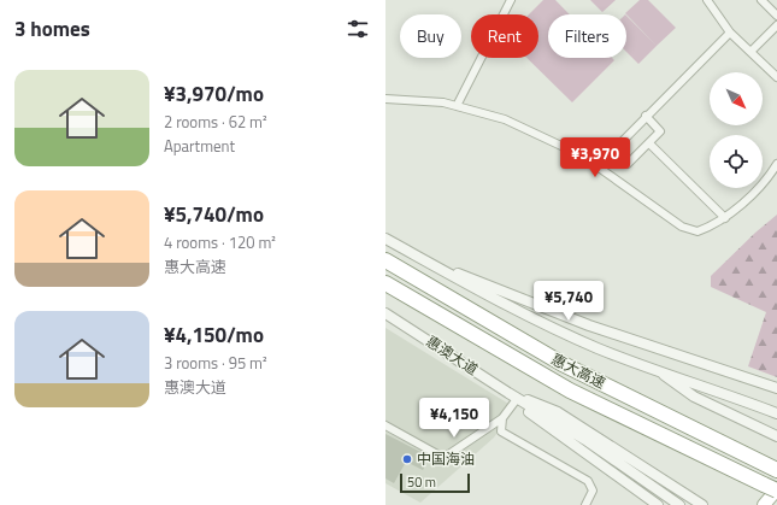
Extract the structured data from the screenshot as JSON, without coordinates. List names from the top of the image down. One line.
{"streets":{"highway":["惠大高速"],"street":["惠澳大道"]},"places":["中国海油"],"scale_bar":"50 m","north":"bottom right","page":{"heading":"3 homes","chip":["Buy","Rent","Filters"],"list":[{"name":"¥3,970/mo","note":"2 rooms · 62 m² · Apartment"},{"name":"¥5,740/mo","note":"4 rooms · 120 m² · 惠大高速"},{"name":"¥4,150/mo","note":"3 rooms · 95 m² · 惠澳大道"}],"price":["¥3,970","¥5,740","¥4,150"],"scale":"50 m"}}
